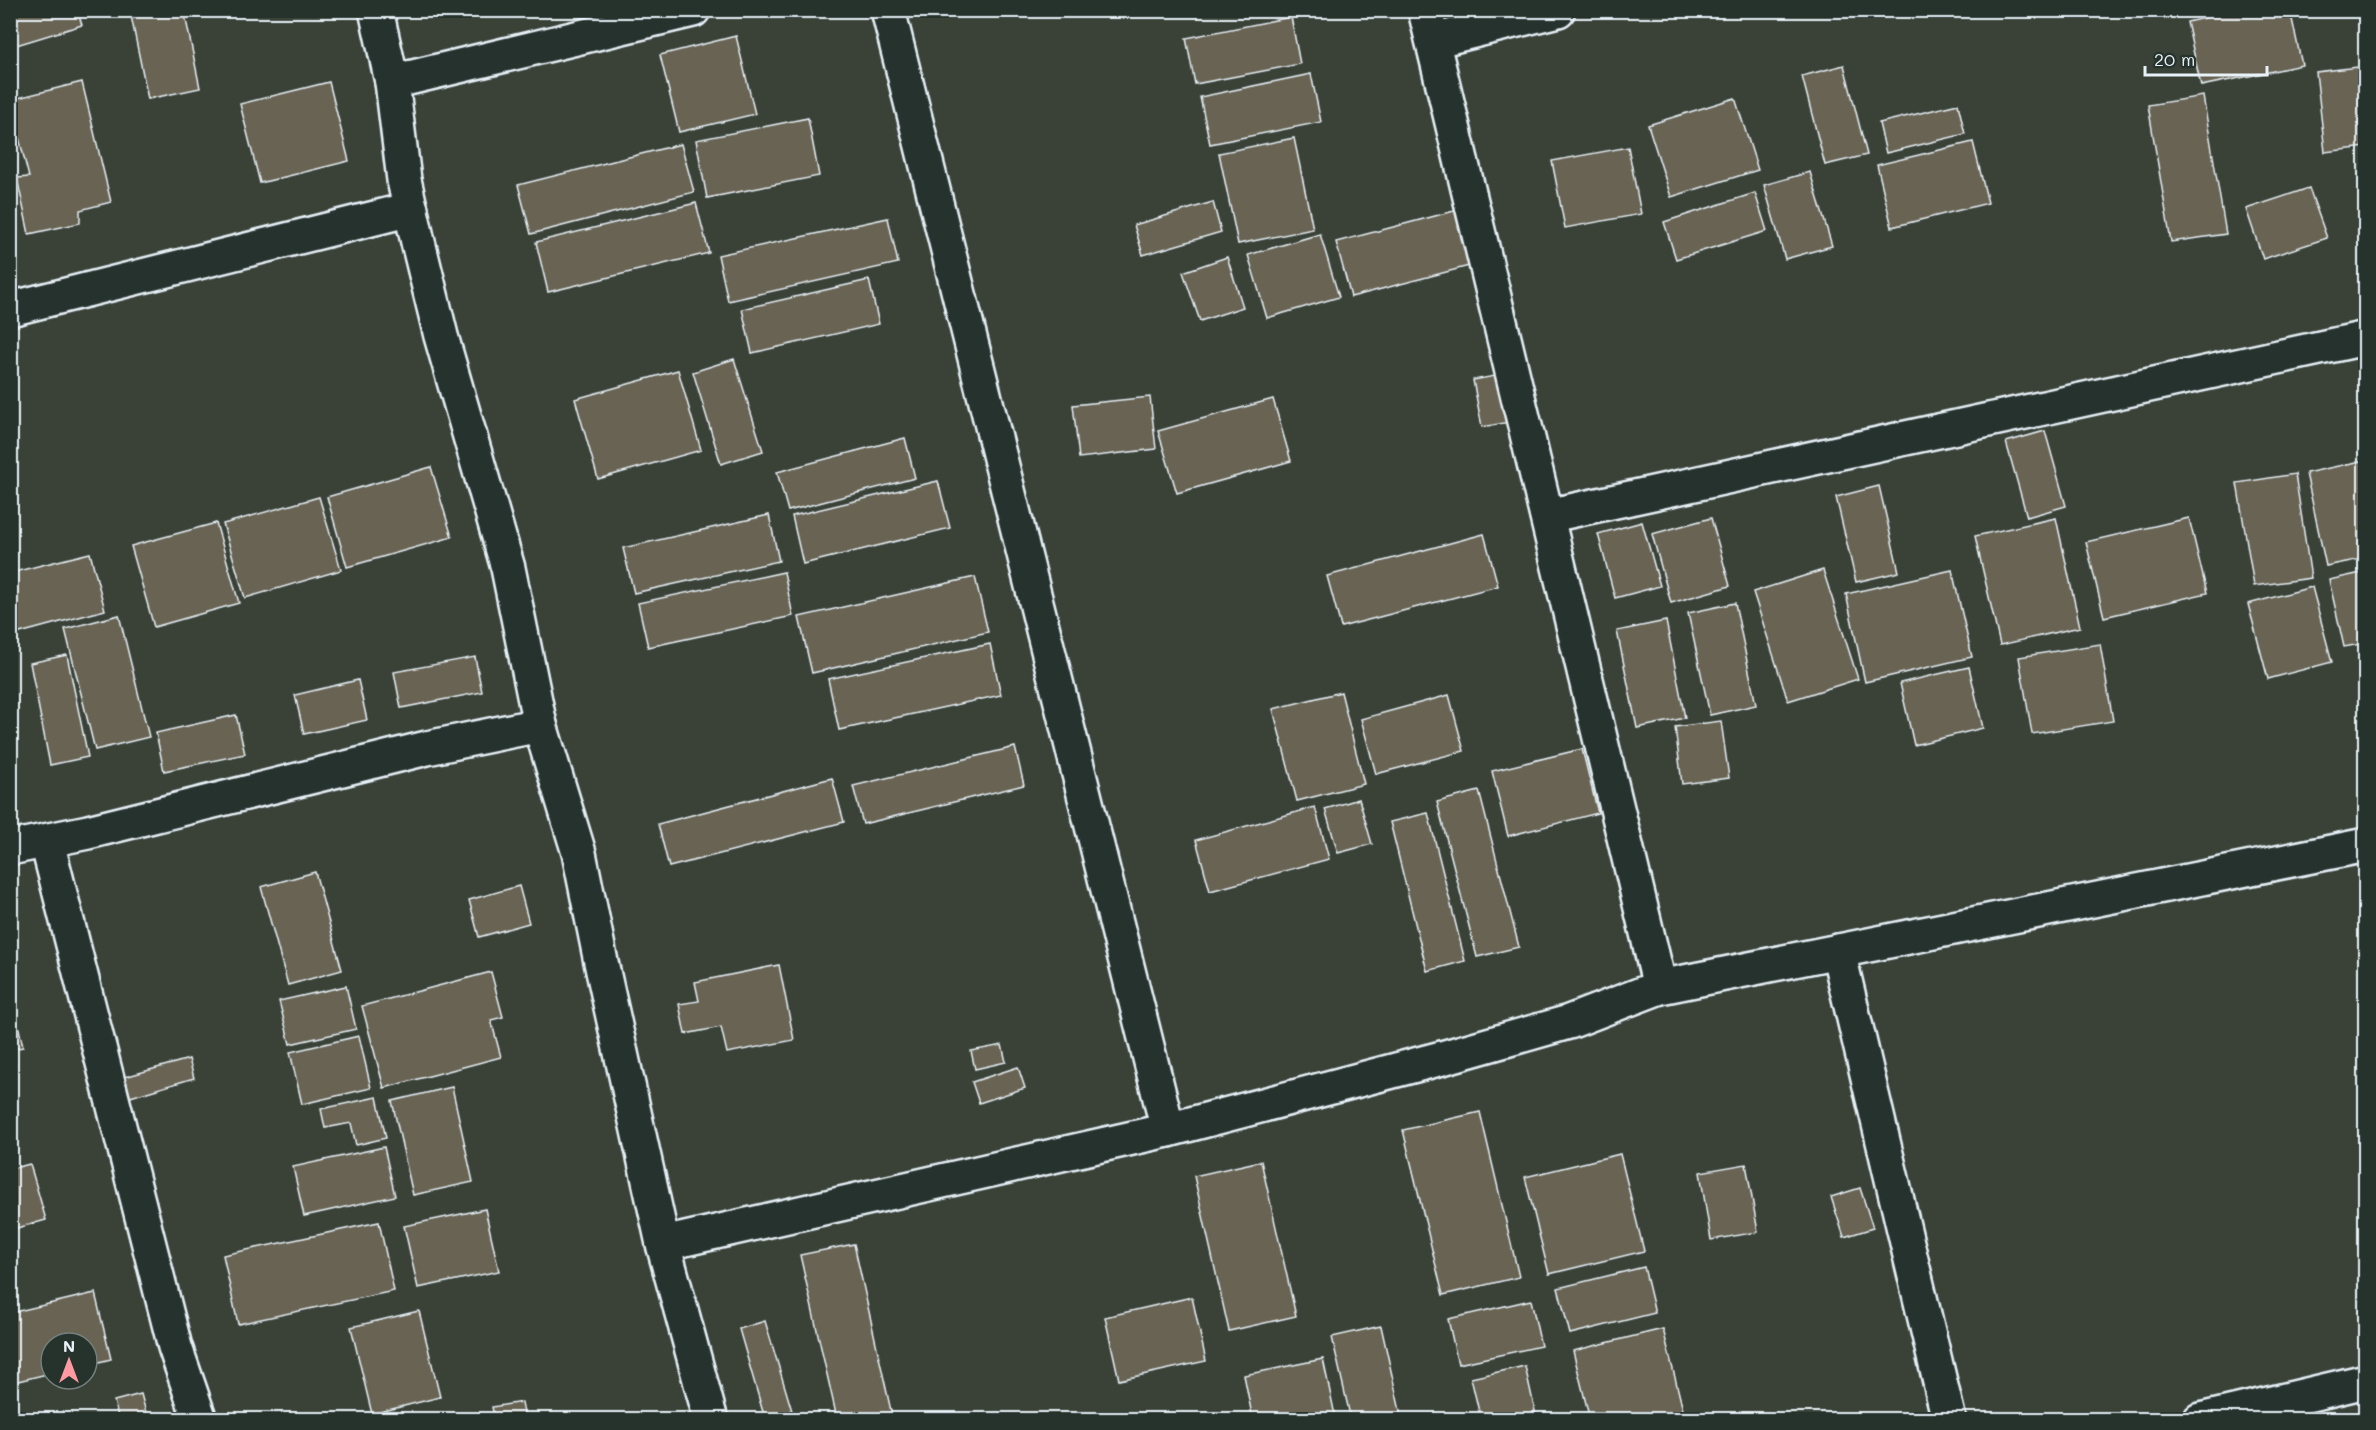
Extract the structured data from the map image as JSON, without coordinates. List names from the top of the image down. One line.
{"scale_bar":"20 m","north":"top"}
